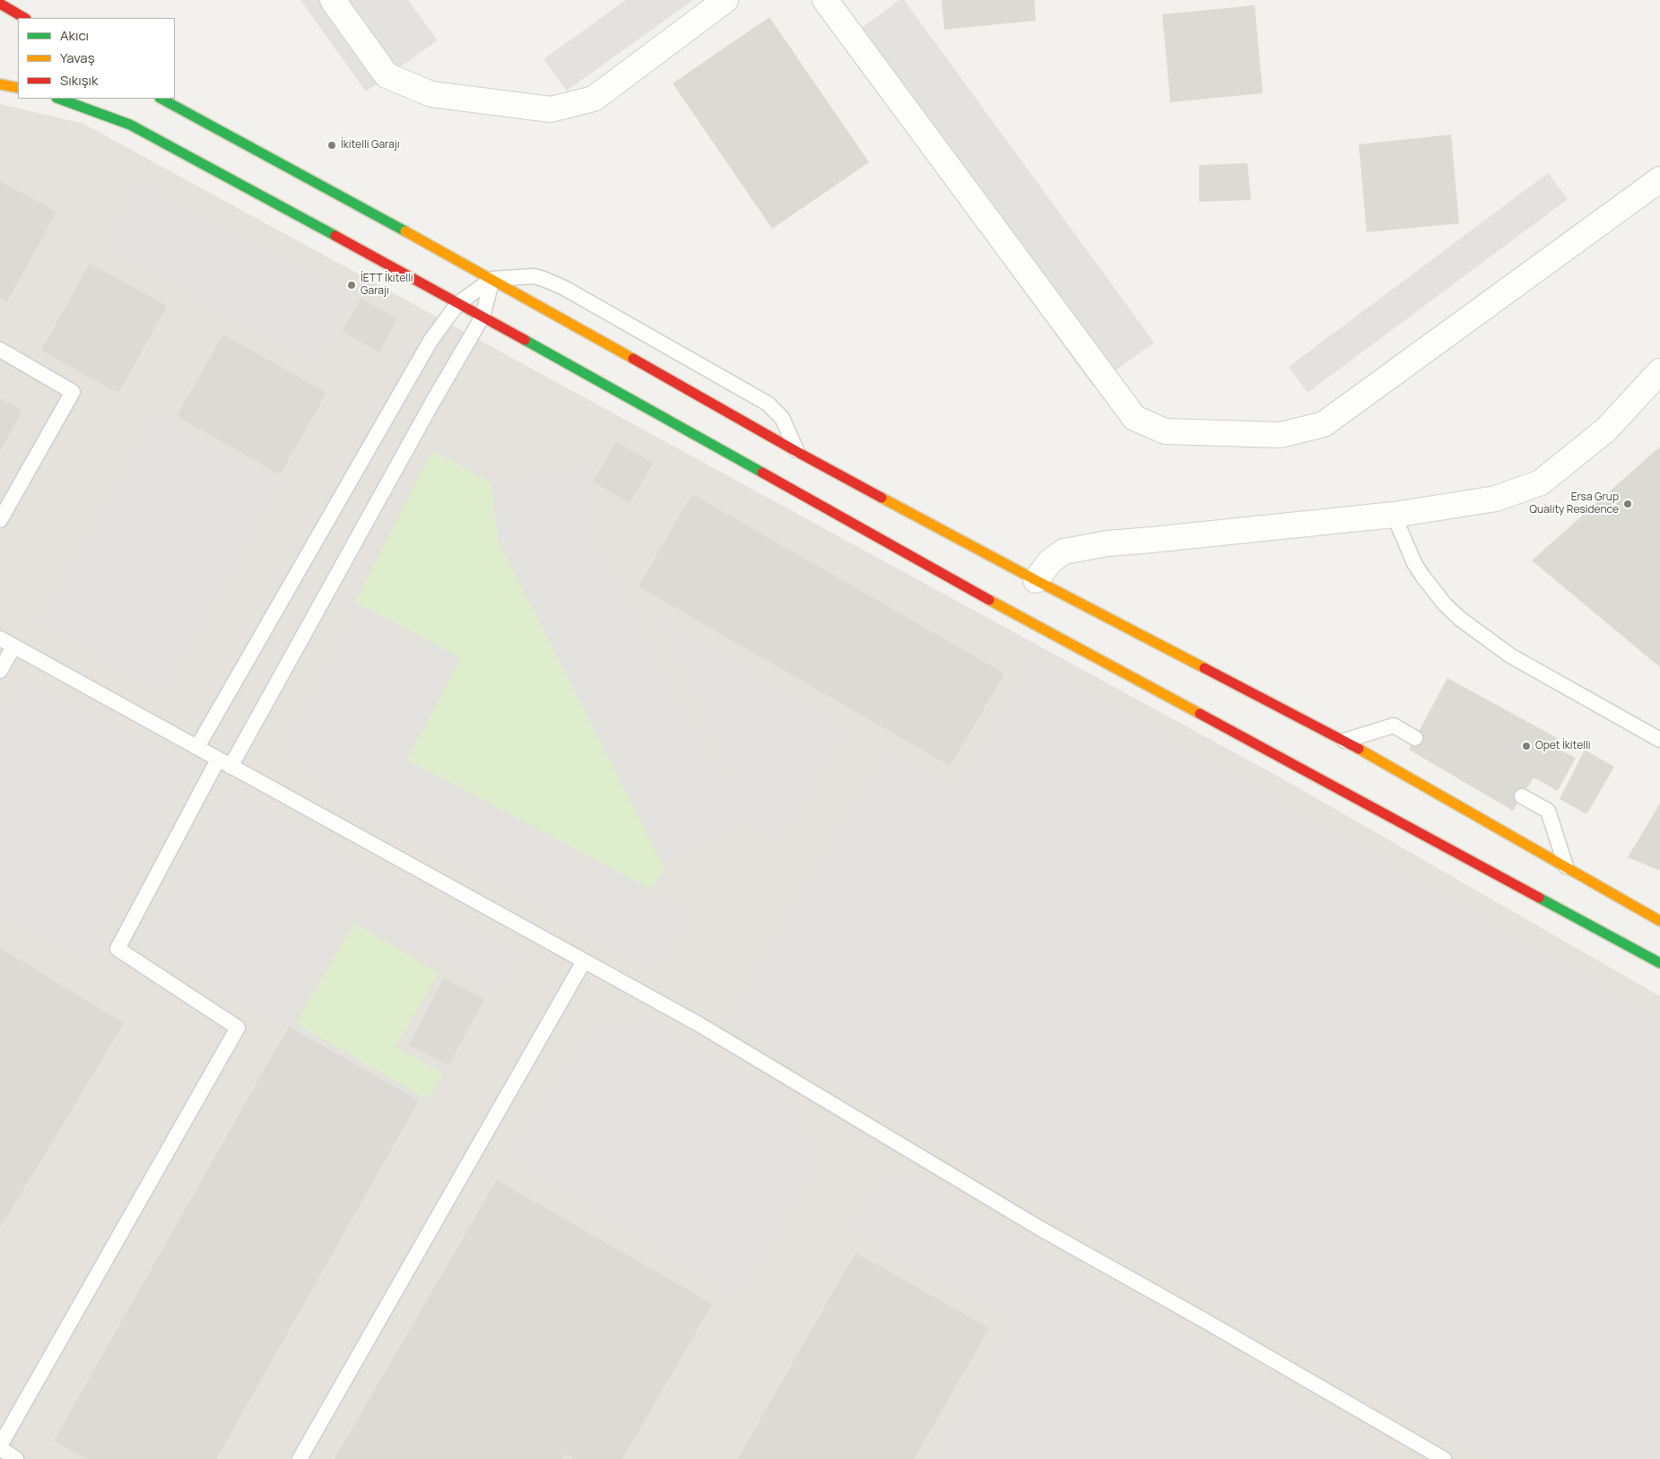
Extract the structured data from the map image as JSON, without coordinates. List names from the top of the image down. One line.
{"places":["İkitelli Garajı","İETT İkitelli Garajı","Ersa Grup Quality Residence","Opet İkitelli"],"legend":["Akıcı","Yavaş","Sıkışık"]}
